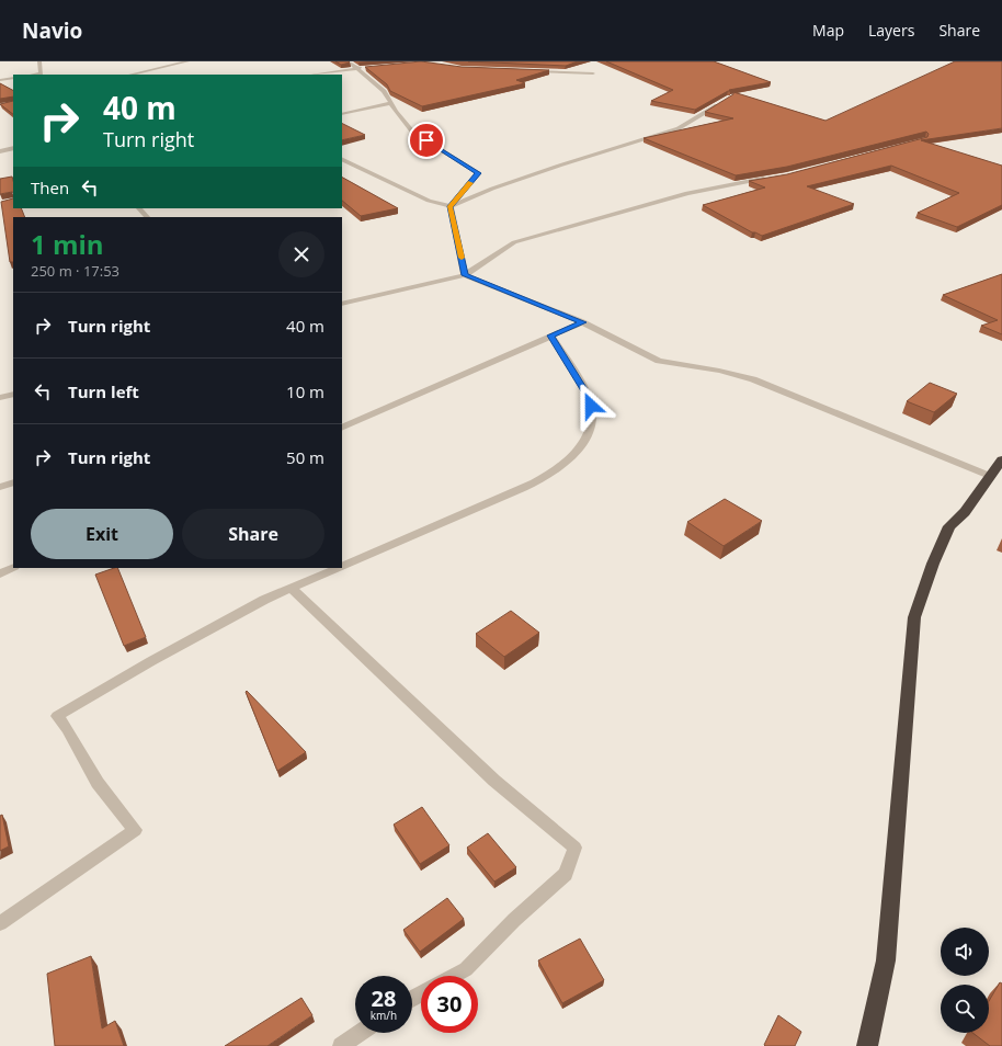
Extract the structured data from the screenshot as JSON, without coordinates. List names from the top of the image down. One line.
{"page":{"header":"Navio","nav":["Map","Layers","Share"],"turn":["40 m","Turn right"],"then":"Then","heading":["1 min","250 m · 17:53"],"list":[{"name":"Turn right","value":"40 m"},{"name":"Turn left","value":"10 m"},{"name":"Turn right","value":"50 m"}],"buttons":["Exit","Share"],"speed":"28 km/h","limit":"30"}}
